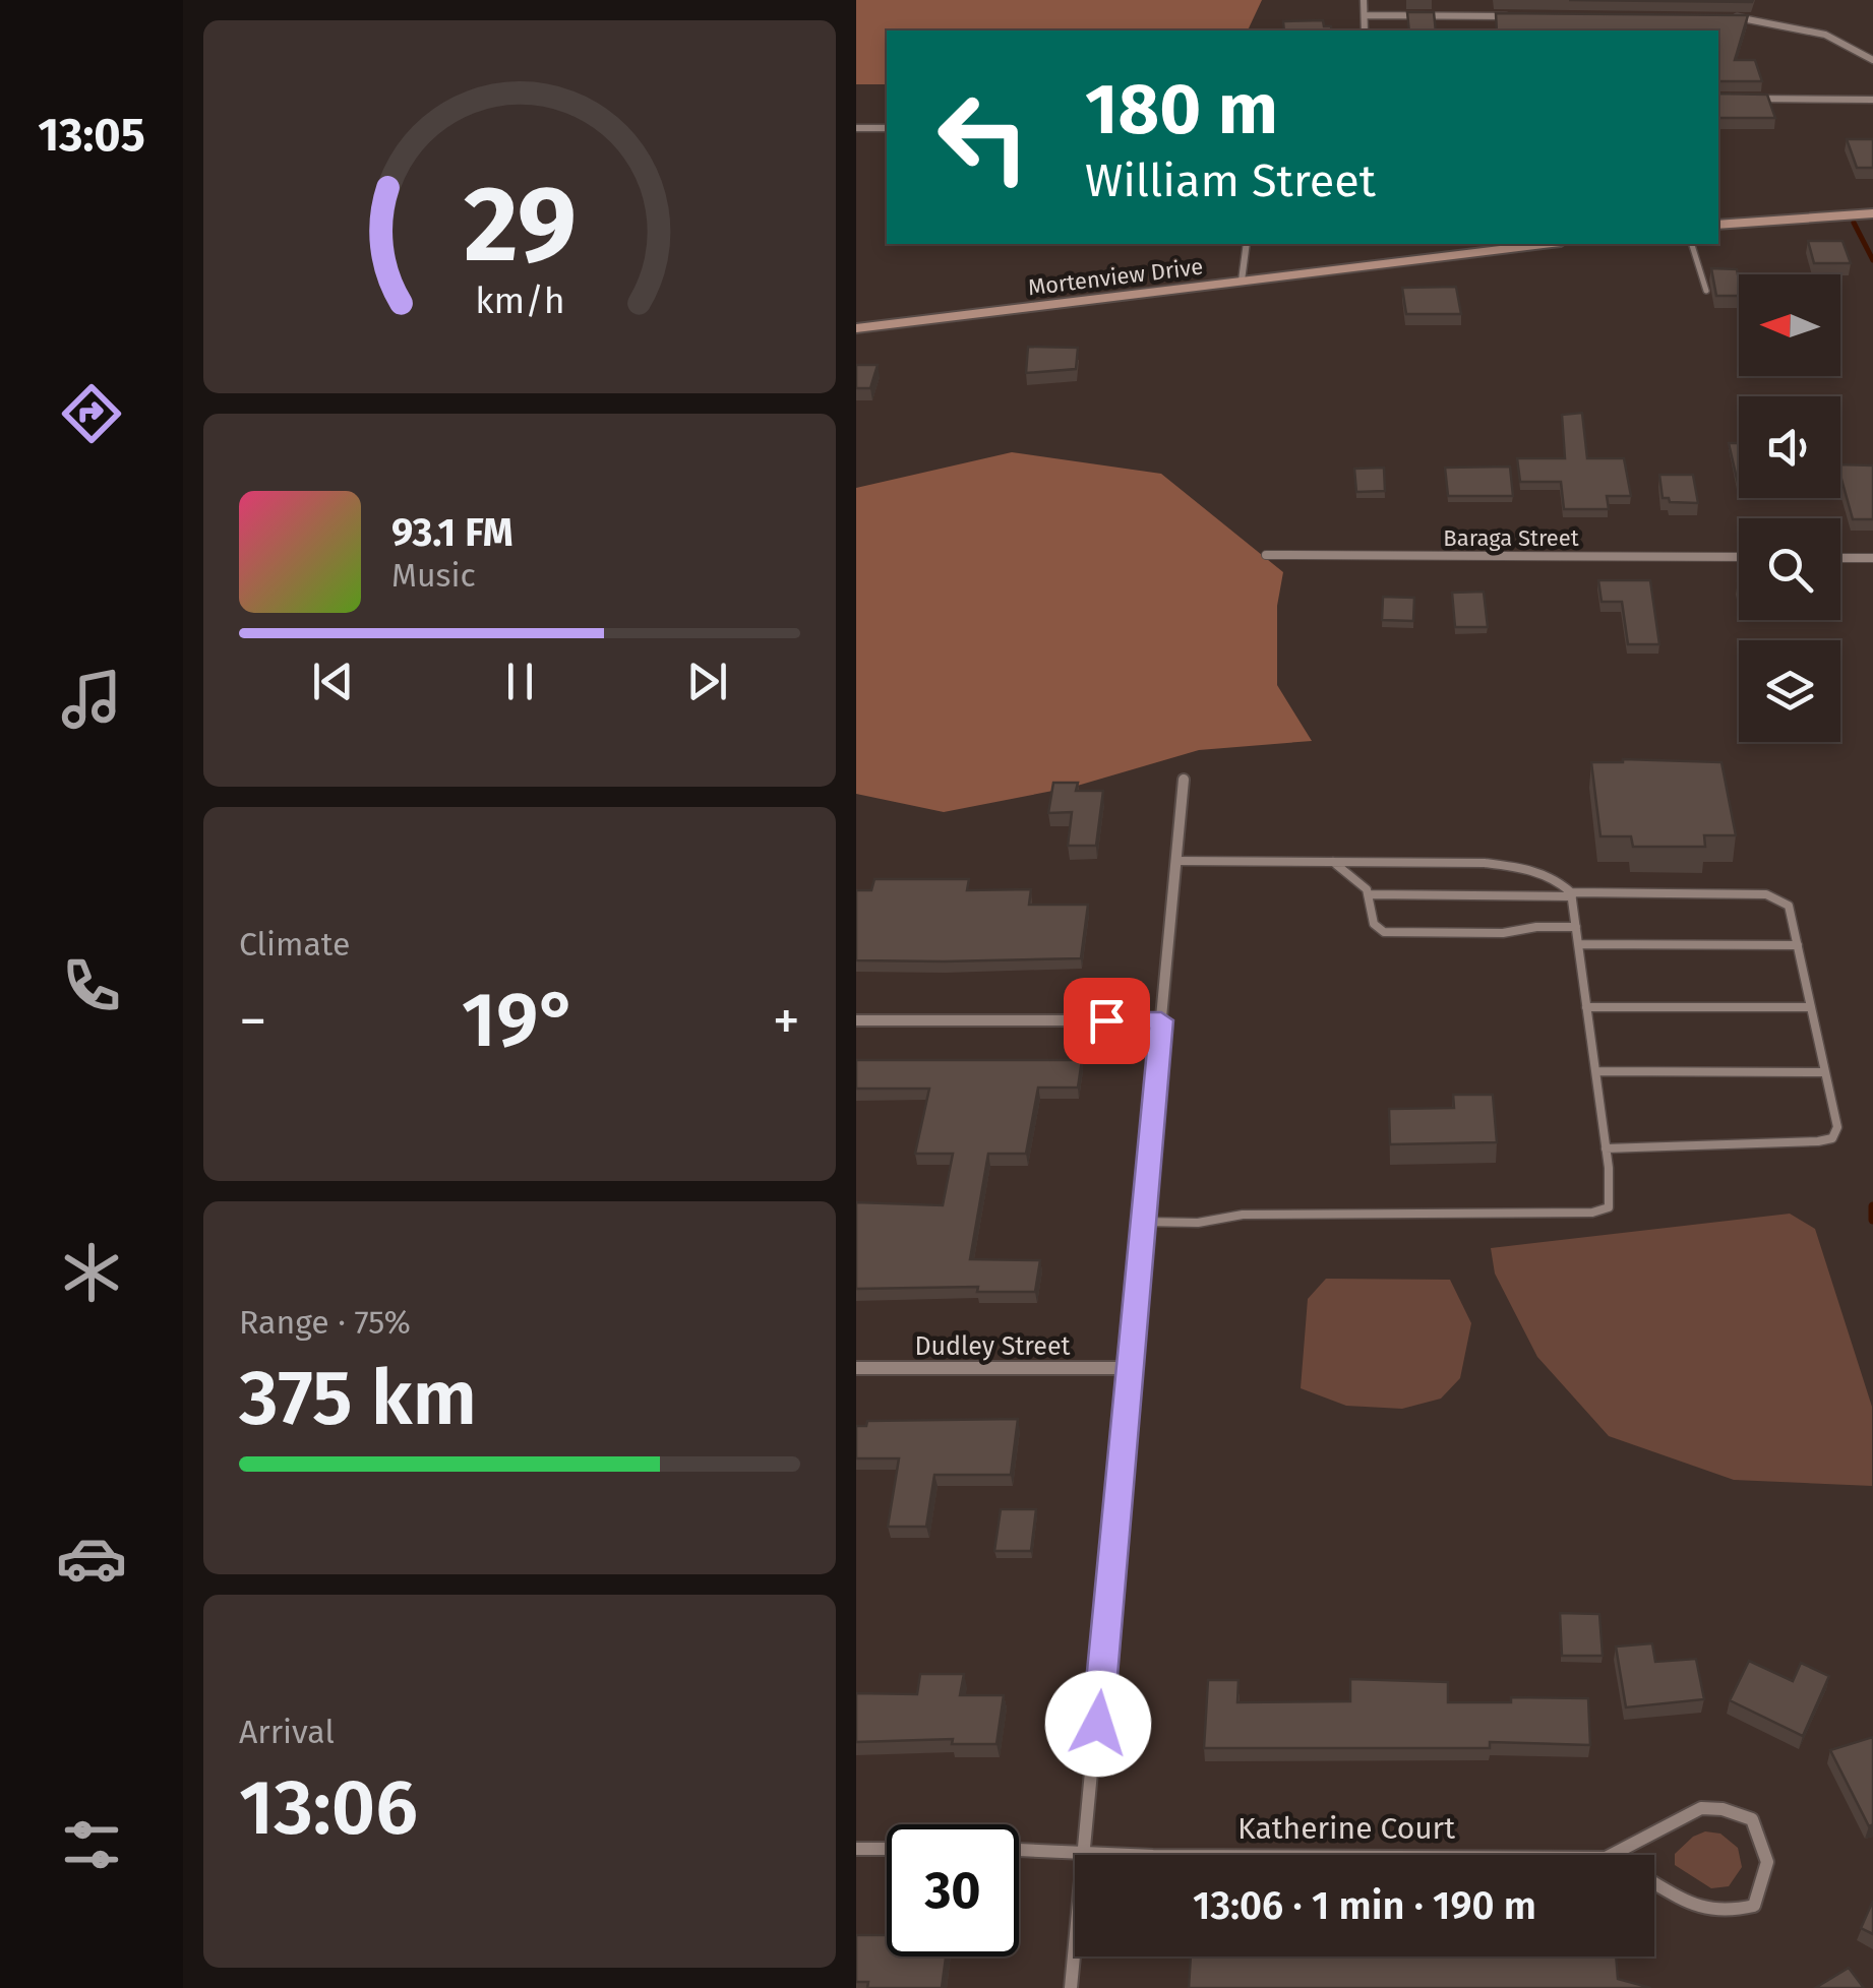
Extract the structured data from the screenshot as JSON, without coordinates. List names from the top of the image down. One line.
{"streets":{"street":["Mortenview Drive","Baraga Street","Dudley Street","Katherine Court"]},"north":"left","page":{"tabs":"13:05","turn":["180 m","William Street"],"song":["93.1 FM","Music"],"tile":["Climate",["Range · 75%","375 km"],["Arrival","13:06"]],"heat":["−","19°","+"],"limit":"30","trip":"13:06 · 1 min · 190 m","gauge":["29","km/h"]}}
